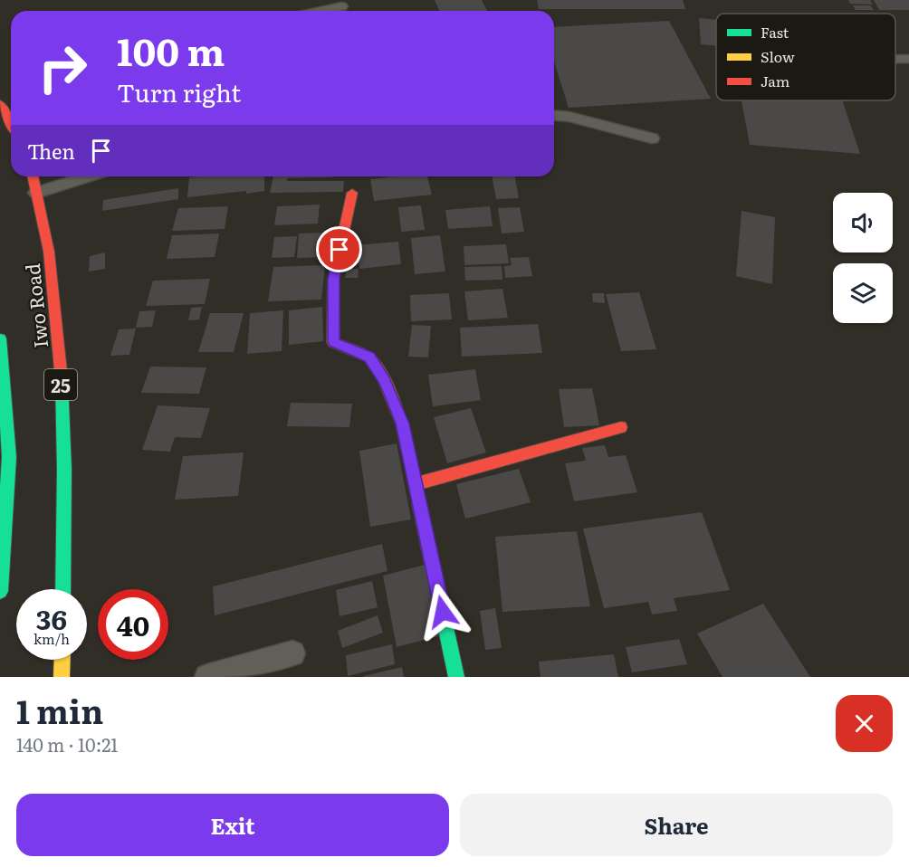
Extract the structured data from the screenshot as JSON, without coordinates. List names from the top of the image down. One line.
{"streets":{"main road":["Iwo Road","25"]},"legend":["Fast","Slow","Jam"],"page":{"turn":["100 m","Turn right"],"then":"Then","speed":"36 km/h","limit":"40","heading":["1 min","140 m · 10:21"],"buttons":["Exit","Share"]}}
